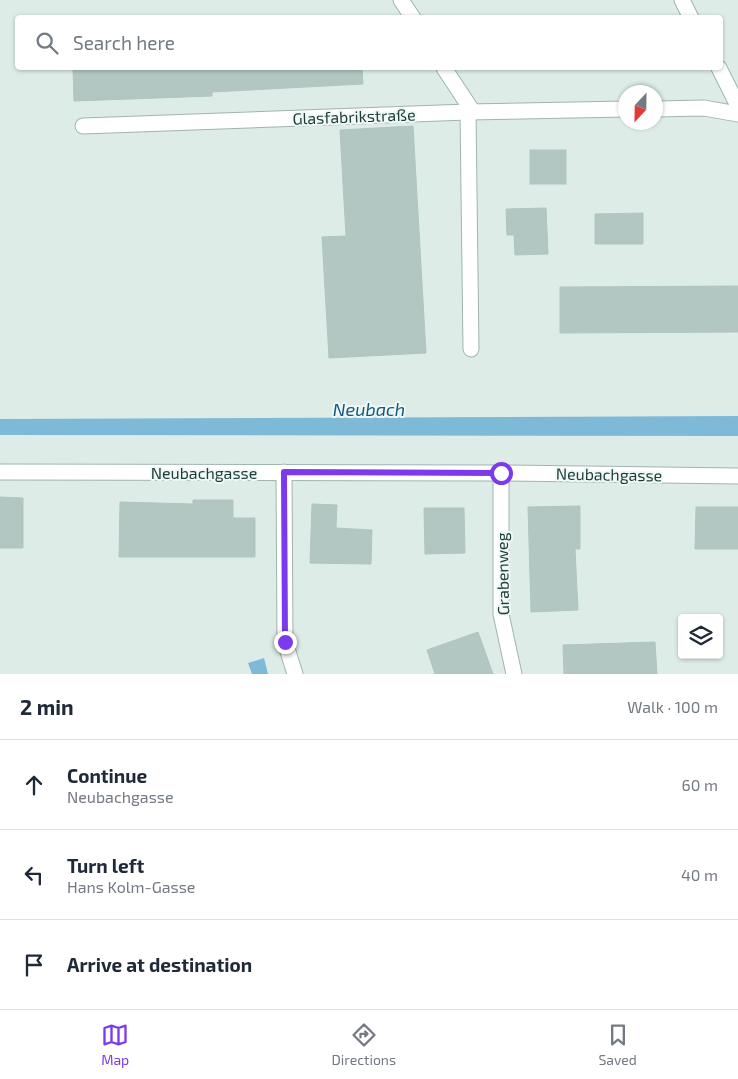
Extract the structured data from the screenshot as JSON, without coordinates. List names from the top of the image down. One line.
{"streets":{"street":["Glasfabrikstraße","Neubachgasse","Grabenweg"]},"crossings":[["Neubachgasse","Grabenweg"]],"water":["Neubach"],"north":"bottom","page":{"search":"Search here","heading":["2 min","Walk · 100 m"],"list":[["Continue","Neubachgasse","60 m"],["Turn left","Hans Kolm-Gasse","40 m"],"Arrive at destination"],"nav":["Map","Directions","Saved"]}}
